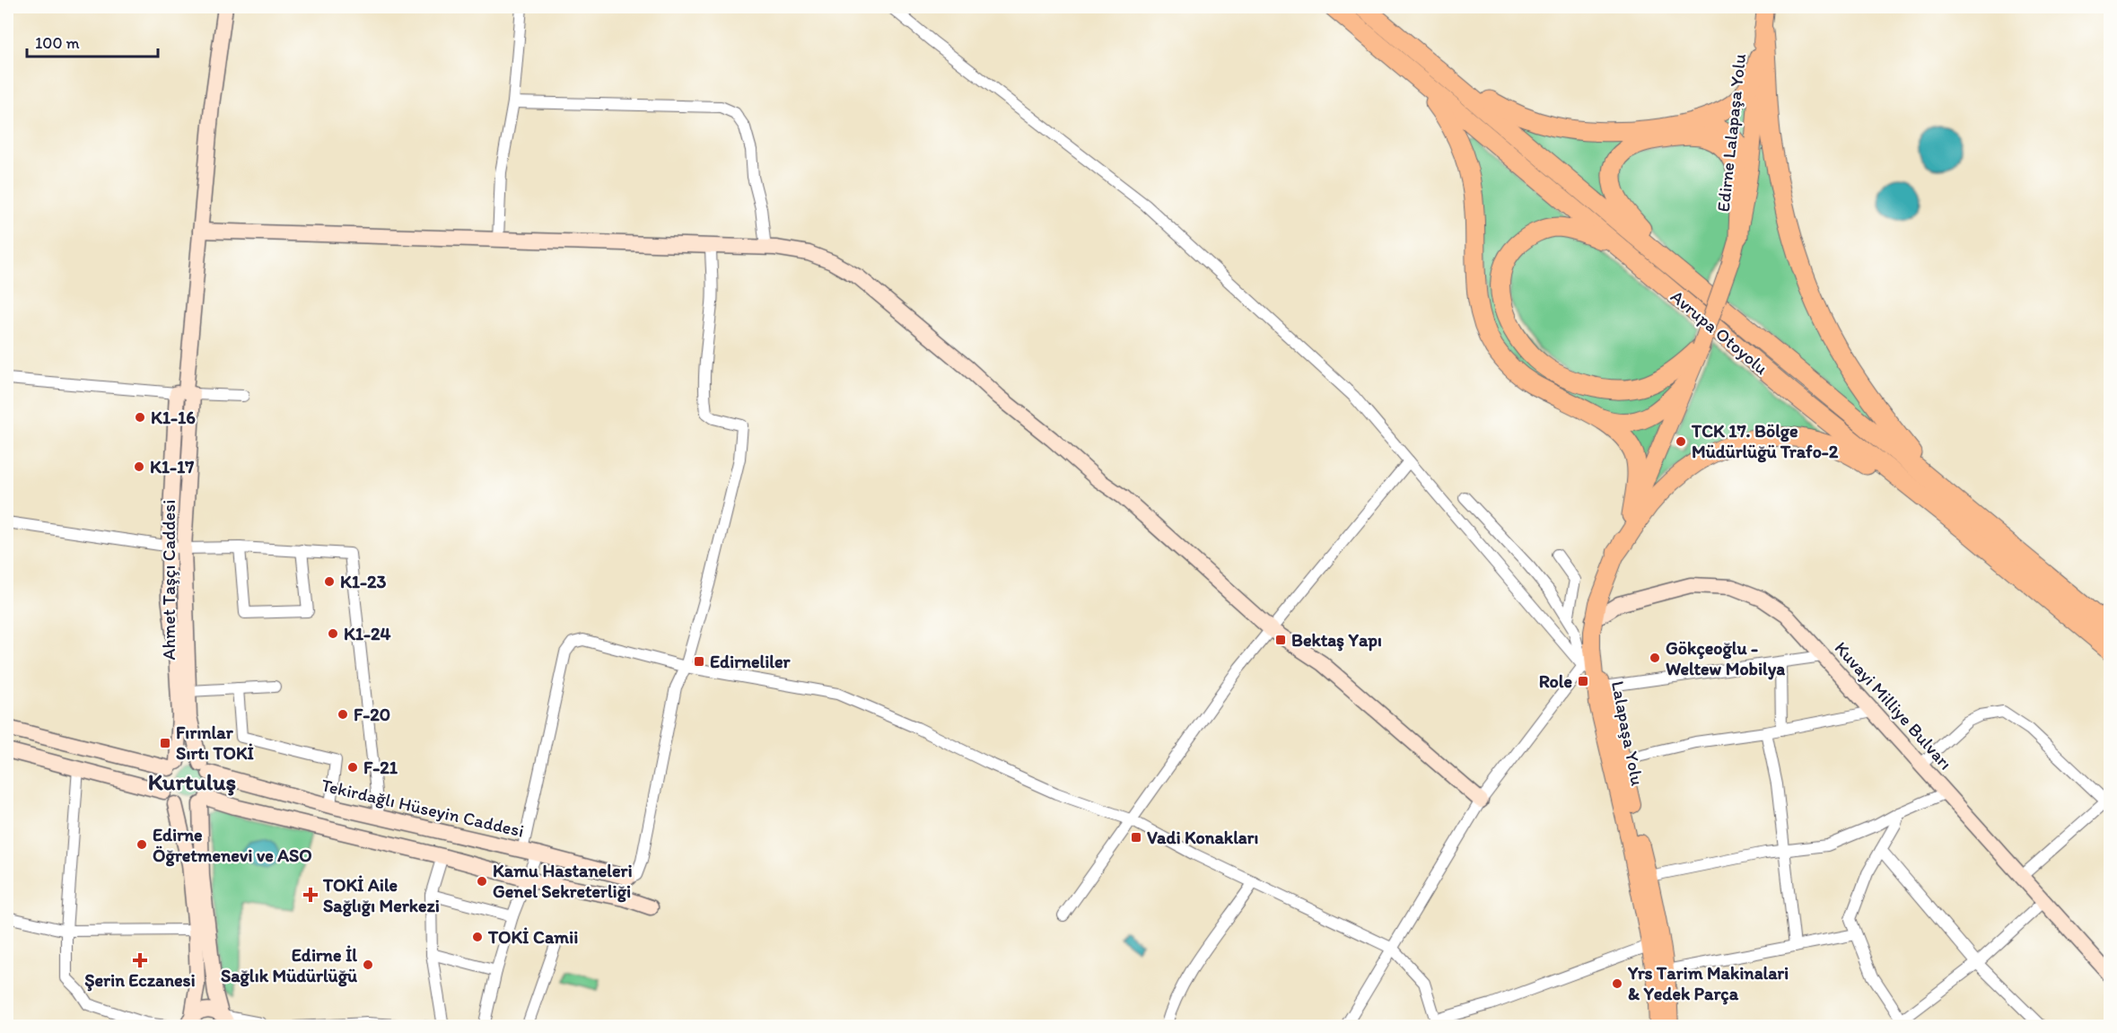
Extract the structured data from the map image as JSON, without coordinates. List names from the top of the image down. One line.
{"streets":{"highway":["Avrupa Otoyolu"],"main road":["Edirne Lalapaşa Yolu","Lalapaşa Yolu"],"street":["Ahmet Taşçı Caddesi","Kuvayi Milliye Bulvarı","Tekirdağlı Hüseyin Caddesi"]},"crossings":[["Ahmet Taşçı Caddesi","Tekirdağlı Hüseyin Caddesi"]],"districts":["Kurtuluş"],"places":{"other":["K1-16","TCK 17. Bölge Müdürlüğü Trafo-2","K1-17","K1-23","K1-24","Gökçeoğlu - Weltew Mobilya","F-20","F-21","Edirne Öğretmenevi ve ASO","Kamu Hastaneleri Genel Sekreterliği","TOKİ Camii","Edirne İl Sağlık Müdürlüğü","Yrs Tarim Makinalari & Yedek Parça"],"transit":["Bektaş Yapı","Edirneliler","Role","Fırınlar Sırtı TOKİ","Vadi Konakları"],"health":["TOKİ Aile Sağlığı Merkezi","Şerin Eczanesi"]},"scale_bar":"100 m"}
